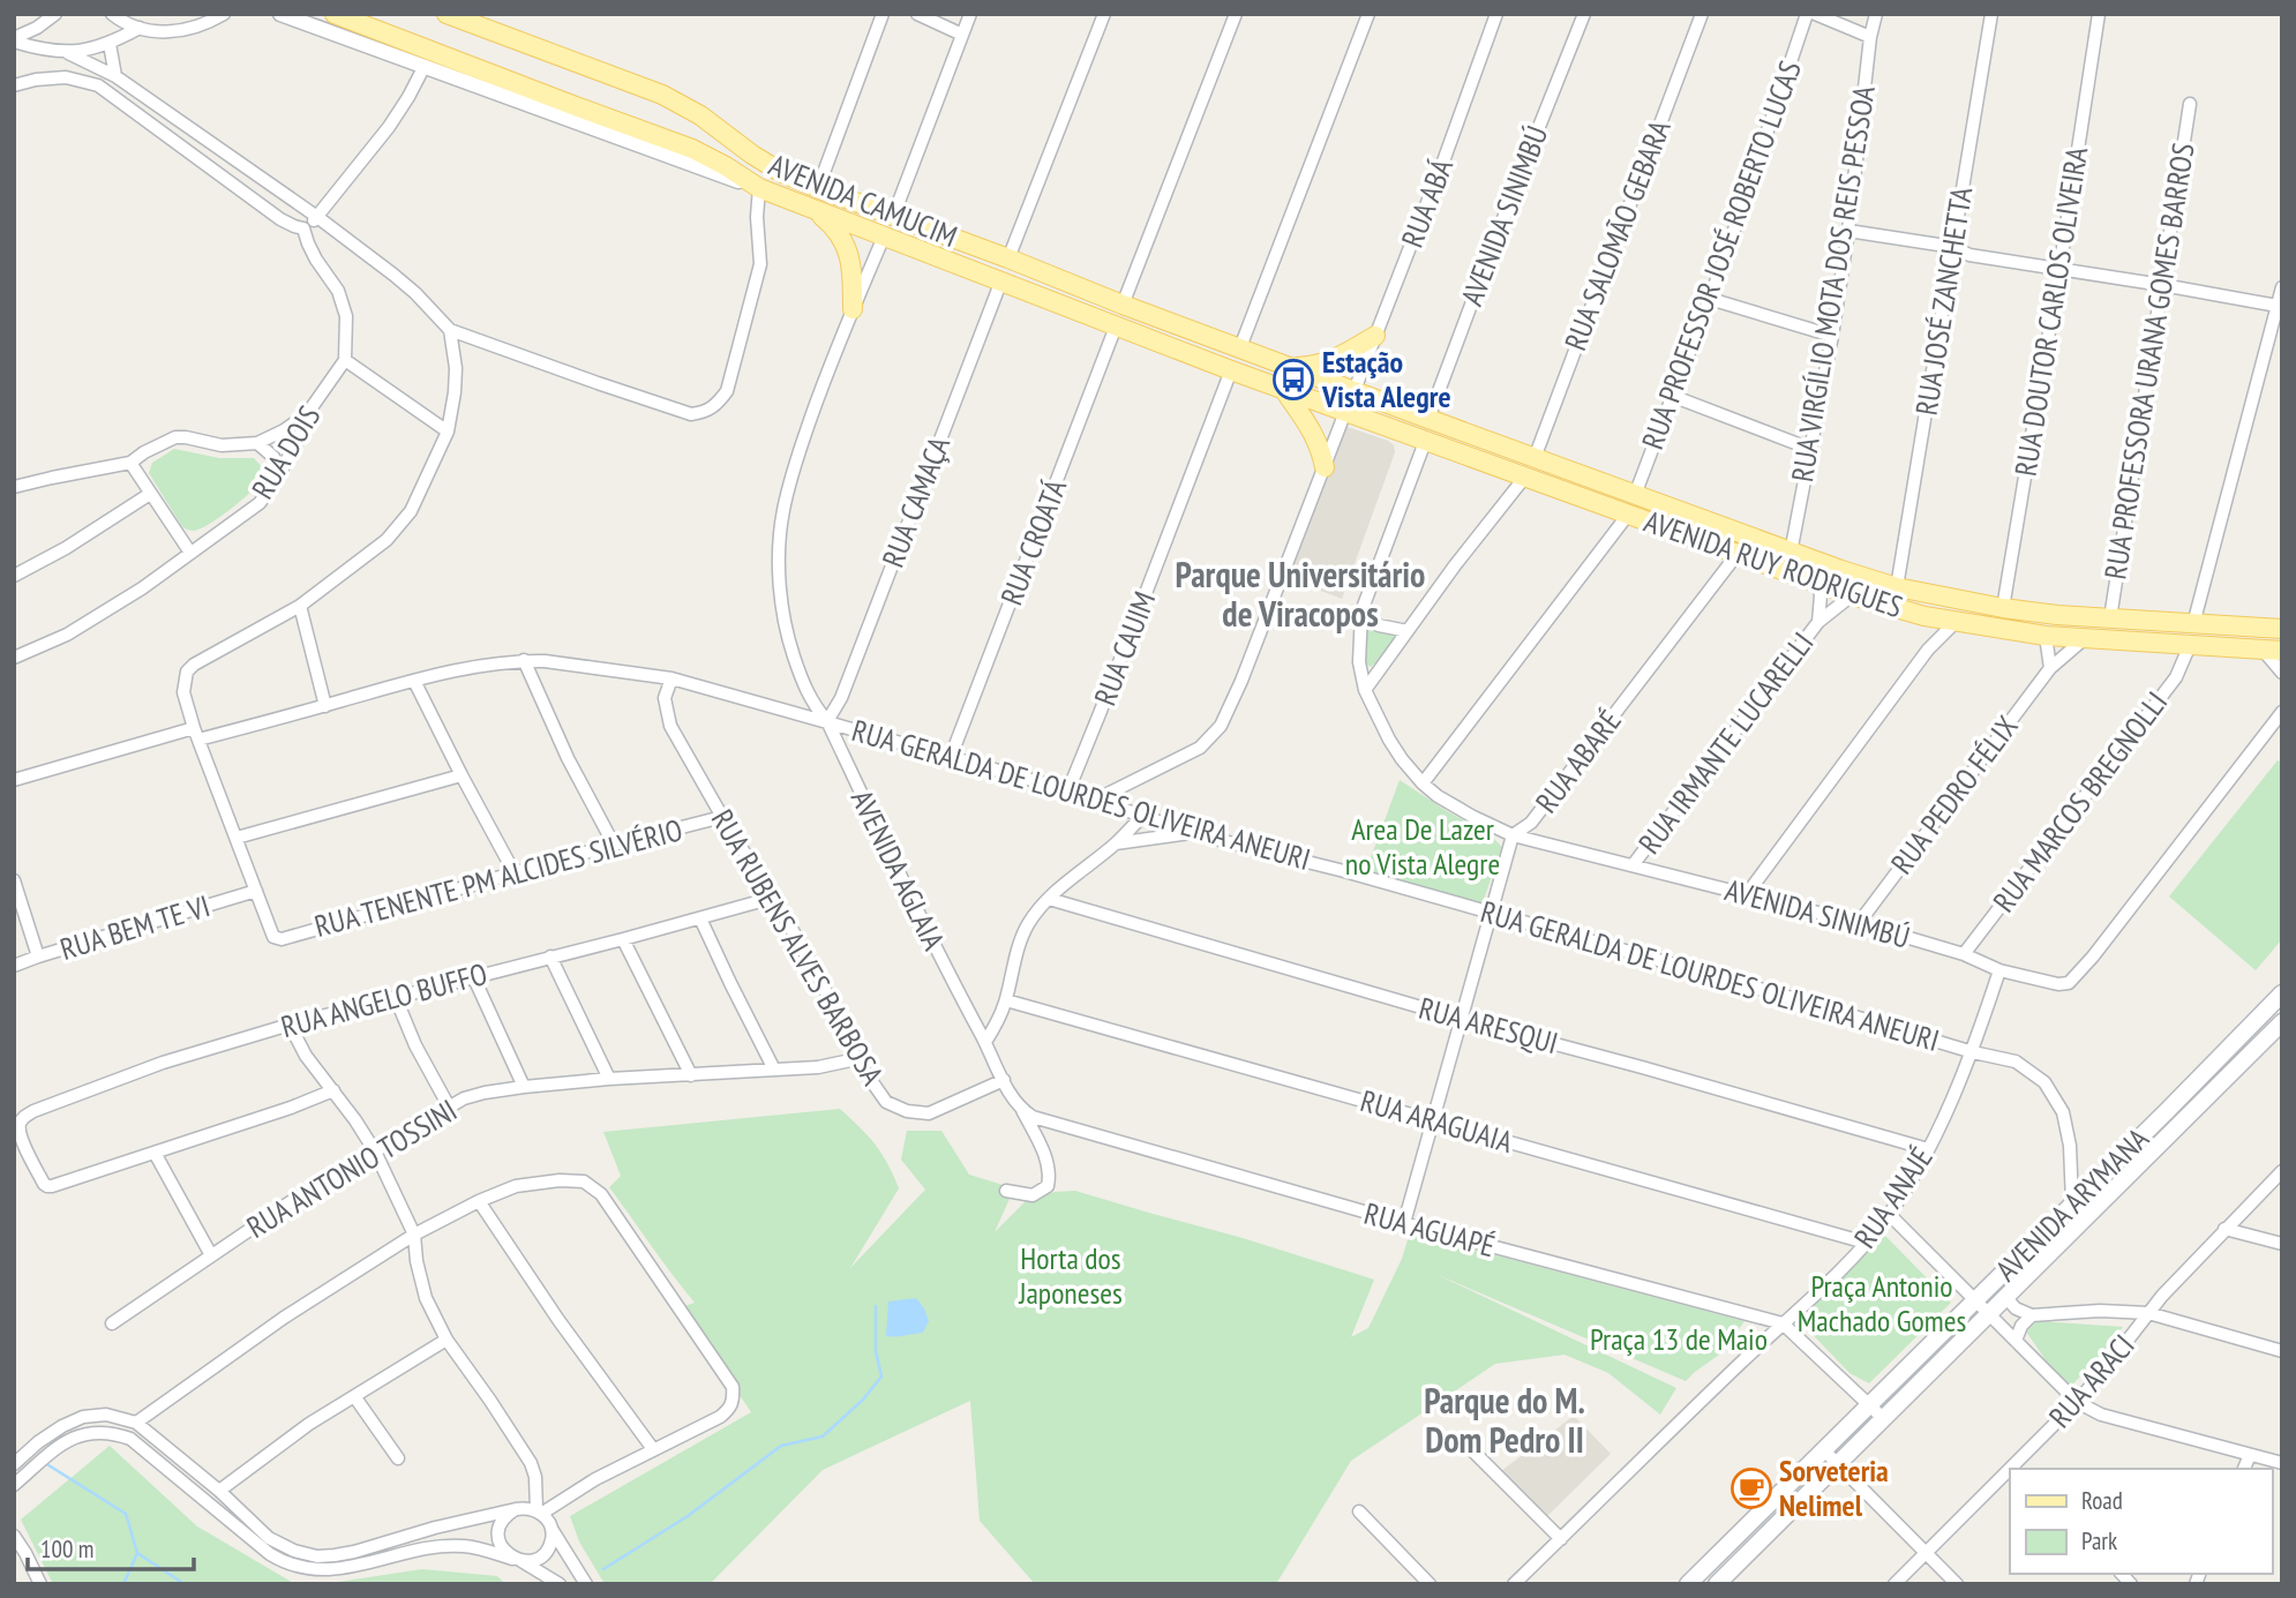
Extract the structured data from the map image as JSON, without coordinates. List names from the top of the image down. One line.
{"streets":{"main road":["AVENIDA CAMUCIM","AVENIDA RUY RODRIGUES","AVENIDA ARYMANA"],"street":["RUA ABÁ","AVENIDA SINIMBÚ","RUA SALOMÃO GEBARA","RUA PROFESSOR JOSÉ ROBERTO LUCAS","RUA VIRGÍLIO MOTA DOS REIS PESSOA","RUA JOSÉ ZANCHETTA","RUA DOUTOR CARLOS OLIVEIRA","RUA PROFESSORA URANA GOMES BARROS","RUA DOIS","RUA CAMAÇA","RUA CROATÁ","RUA CAUIM","RUA IRMANTE LUCARELLI","RUA ABARÉ","RUA GERALDA DE LOURDES OLIVEIRA ANEURI","RUA PEDRO FÉLIX","RUA MARCOS BREGNOLLI","AVENIDA AGLAIA","RUA TENENTE PM ALCIDES SILVÉRIO","RUA BEM TE VI","RUA RUBENS ALVES BARBOSA","RUA ANGELO BUFFO","RUA ARESQUI","RUA ARAGUAIA","RUA ANTONIO TOSSINI","RUA ANAJÉ","RUA AGUAPÉ","RUA ARACI"]},"crossings":[["AVENIDA CAMUCIM","RUA CAMAÇA"],["AVENIDA CAMUCIM","RUA CROATÁ"],["AVENIDA CAMUCIM","AVENIDA RUY RODRIGUES"],["AVENIDA CAMUCIM","RUA CAUIM"],["AVENIDA CAMUCIM","AVENIDA AGLAIA"],["RUA ABÁ","AVENIDA RUY RODRIGUES"],["AVENIDA SINIMBÚ","AVENIDA RUY RODRIGUES"],["AVENIDA SINIMBÚ","RUA IRMANTE LUCARELLI"],["AVENIDA SINIMBÚ","RUA ABARÉ"],["AVENIDA SINIMBÚ","RUA PEDRO FÉLIX"],["AVENIDA SINIMBÚ","RUA MARCOS BREGNOLLI"],["AVENIDA SINIMBÚ","RUA ANAJÉ"],["RUA SALOMÃO GEBARA","AVENIDA RUY RODRIGUES"],["RUA PROFESSOR JOSÉ ROBERTO LUCAS","AVENIDA RUY RODRIGUES"],["RUA VIRGÍLIO MOTA DOS REIS PESSOA","AVENIDA RUY RODRIGUES"],["RUA JOSÉ ZANCHETTA","AVENIDA RUY RODRIGUES"],["RUA DOUTOR CARLOS OLIVEIRA","AVENIDA RUY RODRIGUES"],["RUA PROFESSORA URANA GOMES BARROS","AVENIDA RUY RODRIGUES"],["RUA CAMAÇA","RUA GERALDA DE LOURDES OLIVEIRA ANEURI"],["RUA CAMAÇA","AVENIDA AGLAIA"],["RUA CROATÁ","RUA GERALDA DE LOURDES OLIVEIRA ANEURI"],["AVENIDA RUY RODRIGUES","RUA IRMANTE LUCARELLI"],["AVENIDA RUY RODRIGUES","RUA ABARÉ"],["AVENIDA RUY RODRIGUES","RUA PEDRO FÉLIX"],["AVENIDA RUY RODRIGUES","RUA MARCOS BREGNOLLI"],["RUA CAUIM","RUA GERALDA DE LOURDES OLIVEIRA ANEURI"],["RUA ABARÉ","RUA GERALDA DE LOURDES OLIVEIRA ANEURI"],["RUA ABARÉ","RUA ARESQUI"],["RUA ABARÉ","RUA ARAGUAIA"],["RUA ABARÉ","RUA AGUAPÉ"],["RUA GERALDA DE LOURDES OLIVEIRA ANEURI","AVENIDA AGLAIA"],["RUA GERALDA DE LOURDES OLIVEIRA ANEURI","RUA RUBENS ALVES BARBOSA"],["RUA GERALDA DE LOURDES OLIVEIRA ANEURI","RUA ANAJÉ"],["RUA GERALDA DE LOURDES OLIVEIRA ANEURI","AVENIDA ARYMANA"],["RUA TENENTE PM ALCIDES SILVÉRIO","RUA BEM TE VI"],["RUA TENENTE PM ALCIDES SILVÉRIO","RUA RUBENS ALVES BARBOSA"],["RUA RUBENS ALVES BARBOSA","RUA ANGELO BUFFO"],["RUA RUBENS ALVES BARBOSA","RUA ANTONIO TOSSINI"],["RUA ARESQUI","RUA ANAJÉ"],["RUA ARAGUAIA","RUA ANAJÉ"],["RUA ANAJÉ","RUA AGUAPÉ"],["AVENIDA ARYMANA","RUA AGUAPÉ"]],"districts":["Parque Universitário de Viracopos","Parque do M. Dom Pedro II"],"parks":["Area De Lazer no Vista Alegre","Horta dos Japoneses","Praça Antonio Machado Gomes","Praça 13 de Maio"],"places":{"bus stop":["Estação Vista Alegre"],"cafe":["Sorveteria Nelimel"]},"legend":["Road","Park"],"scale_bar":"100 m"}
